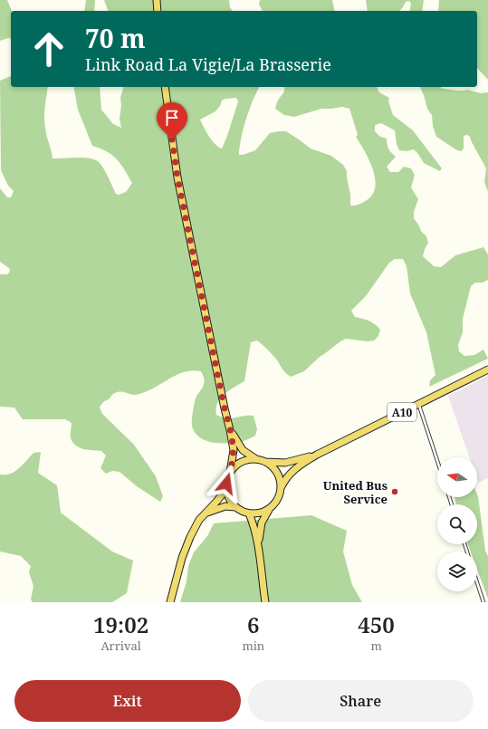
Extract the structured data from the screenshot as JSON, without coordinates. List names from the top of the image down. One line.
{"streets":{"main road":["A10"]},"places":["United Bus Service"],"north":"left","page":{"turn":["70 m","Link Road La Vigie/La Brasserie"],"eta":["19:02","Arrival","6","min","450","m"],"buttons":["Exit","Share"]}}
